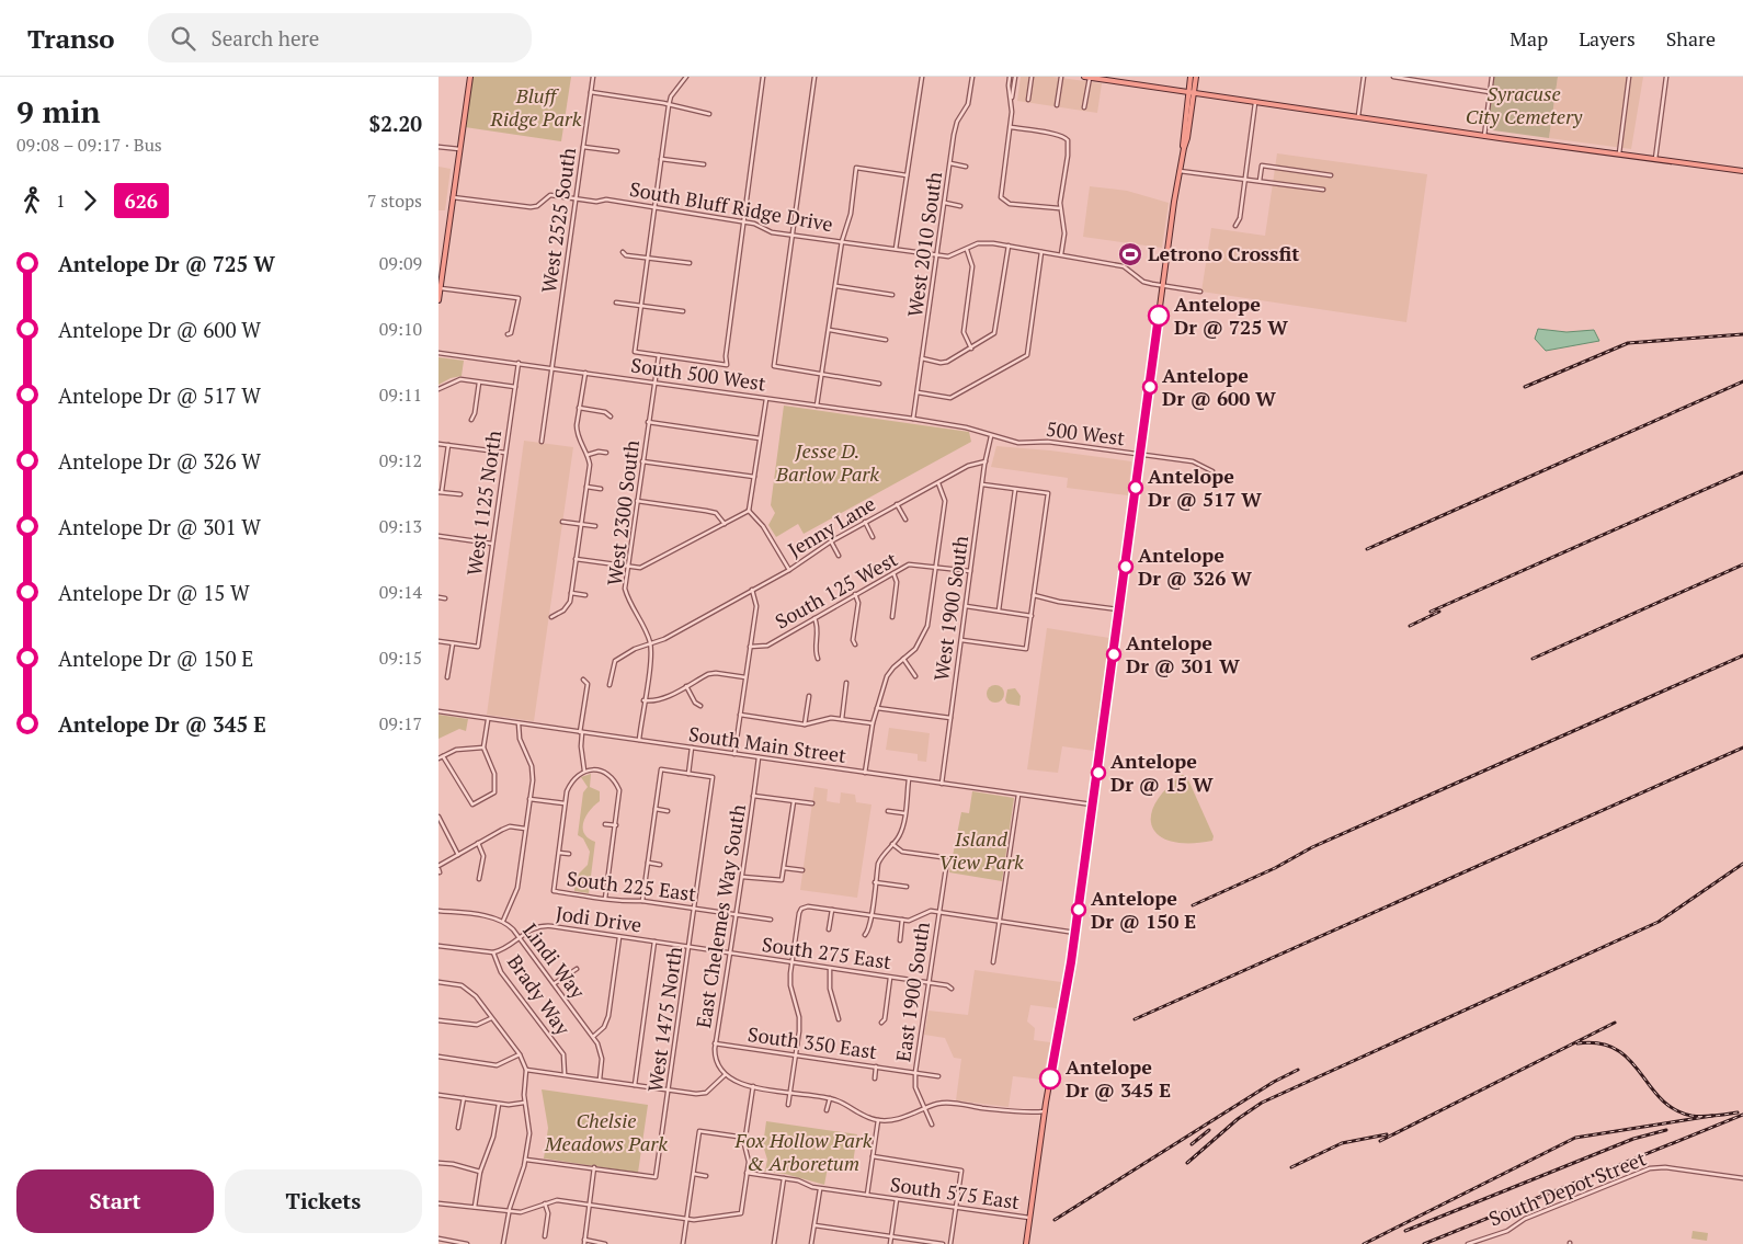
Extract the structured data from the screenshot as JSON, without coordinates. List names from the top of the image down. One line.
{"streets":{"street":["South Bluff Ridge Drive","West 2525 South","West 2010 South","South 500 West","500 West","West 1125 North","West 2300 South","Jenny Lane","South 125 West","West 1900 South","South Main Street","South 225 East","East Chelemes Way South","Jodi Drive","South 275 East","Lindi Way","East 1900 South","Brady Way","West 1475 North","South 350 East","South Depot Street","South 575 East"]},"crossings":[["South Bluff Ridge Drive","West 2525 South"],["South Bluff Ridge Drive","West 2010 South"],["West 2525 South","South 500 West"],["West 2010 South","South 500 West"],["South 500 West","500 West"],["South 500 West","West 1125 North"],["South 500 West","West 2300 South"],["500 West","West 1900 South"],["West 2300 South","Jenny Lane"],["West 2300 South","South Main Street"],["Jenny Lane","West 1900 South"],["South 125 West","West 1900 South"],["West 1900 South","South Main Street"],["South Main Street","East Chelemes Way South"],["South 225 East","East Chelemes Way South"],["South 225 East","West 1475 North"],["East Chelemes Way South","South 275 East"],["East Chelemes Way South","South 350 East"],["Jodi Drive","South 275 East"],["Jodi Drive","Lindi Way"],["Jodi Drive","Brady Way"],["Jodi Drive","West 1475 North"],["South 275 East","East 1900 South"],["East 1900 South","South 350 East"]],"parks":["Syracuse City Cemetery","Bluff Ridge Park","Jesse D. Barlow Park","Island View Park","Chelsie Meadows Park","Fox Hollow Park & Arboretum"],"places":{"sports":["Letrono Crossfit"],"other":["Antelope Dr @ 725 W","Antelope Dr @ 600 W","Antelope Dr @ 517 W","Antelope Dr @ 326 W","Antelope Dr @ 301 W","Antelope Dr @ 15 W","Antelope Dr @ 150 E","Antelope Dr @ 345 E"]},"lines":["bus line 626"],"page":{"header":"Transo","search":"Search here","nav":["Map","Layers","Share"],"heading":["9 min","09:08 – 09:17 · Bus","$2.20"],"legs":["1","626","7 stops"],"list":[{"name":"Antelope Dr @ 725 W","value":"09:09"},{"name":"Antelope Dr @ 600 W","value":"09:10"},{"name":"Antelope Dr @ 517 W","value":"09:11"},{"name":"Antelope Dr @ 326 W","value":"09:12"},{"name":"Antelope Dr @ 301 W","value":"09:13"},{"name":"Antelope Dr @ 15 W","value":"09:14"},{"name":"Antelope Dr @ 150 E","value":"09:15"},{"name":"Antelope Dr @ 345 E","value":"09:17"}],"buttons":["Start","Tickets"]}}
